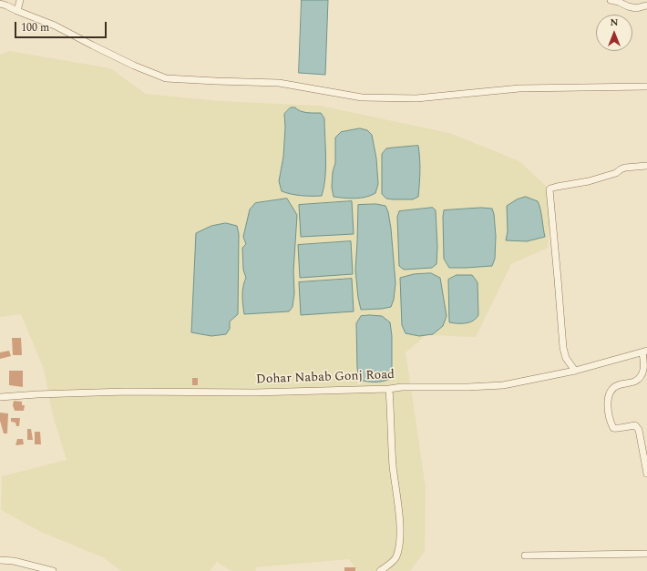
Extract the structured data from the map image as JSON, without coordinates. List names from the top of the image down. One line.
{"streets":{"street":["Dohar Nabab Gonj Road"]},"scale_bar":"100 m","north":"top"}
